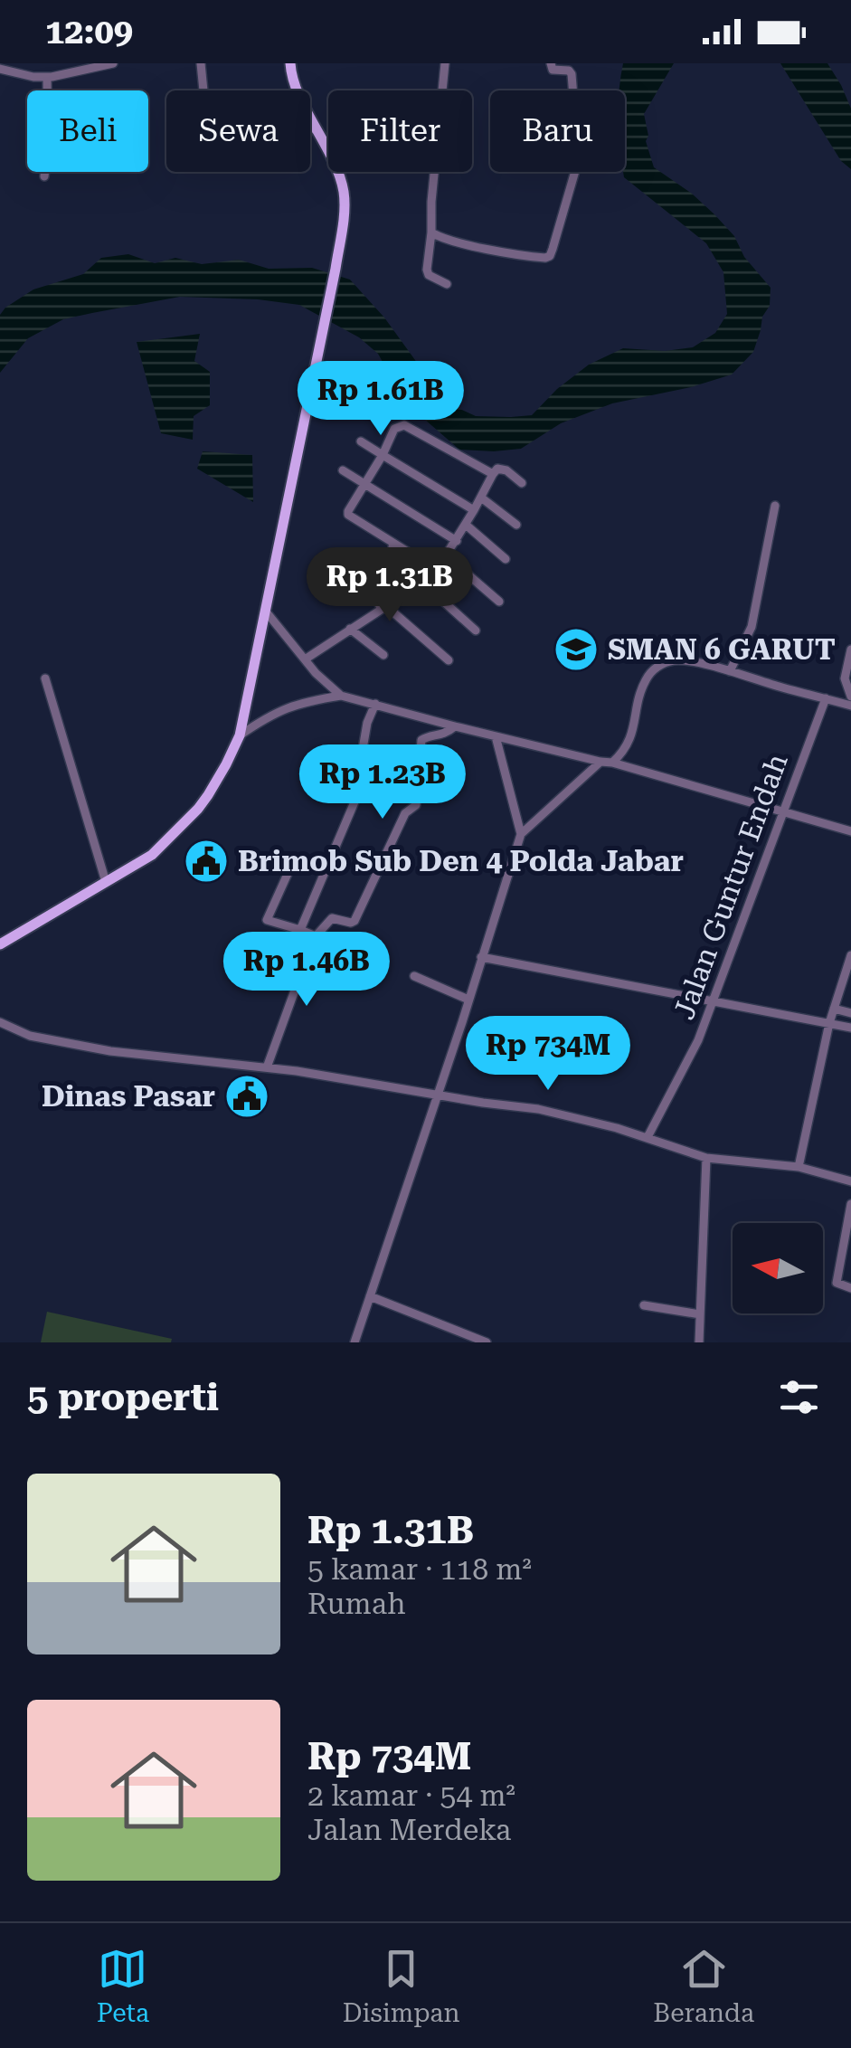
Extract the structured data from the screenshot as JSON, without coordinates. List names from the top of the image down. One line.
{"streets":{"street":["Jalan Guntur Endah"]},"places":{"school or university":["SMAN 6 GARUT"],"public building":["Brimob Sub Den 4 Polda Jabar","Dinas Pasar"]},"north":"left","page":{"status":"12:09","chip":["Beli","Sewa","Filter","Baru"],"price":["Rp 1.61B","Rp 1.31B","Rp 1.23B","Rp 1.46B","Rp 734M"],"heading":"5 properti","list":[{"name":"Rp 1.31B","note":"5 kamar · 118 m² · Rumah"},{"name":"Rp 734M","note":"2 kamar · 54 m² · Jalan Merdeka"}],"tabs":["Peta","Disimpan","Beranda"]}}
